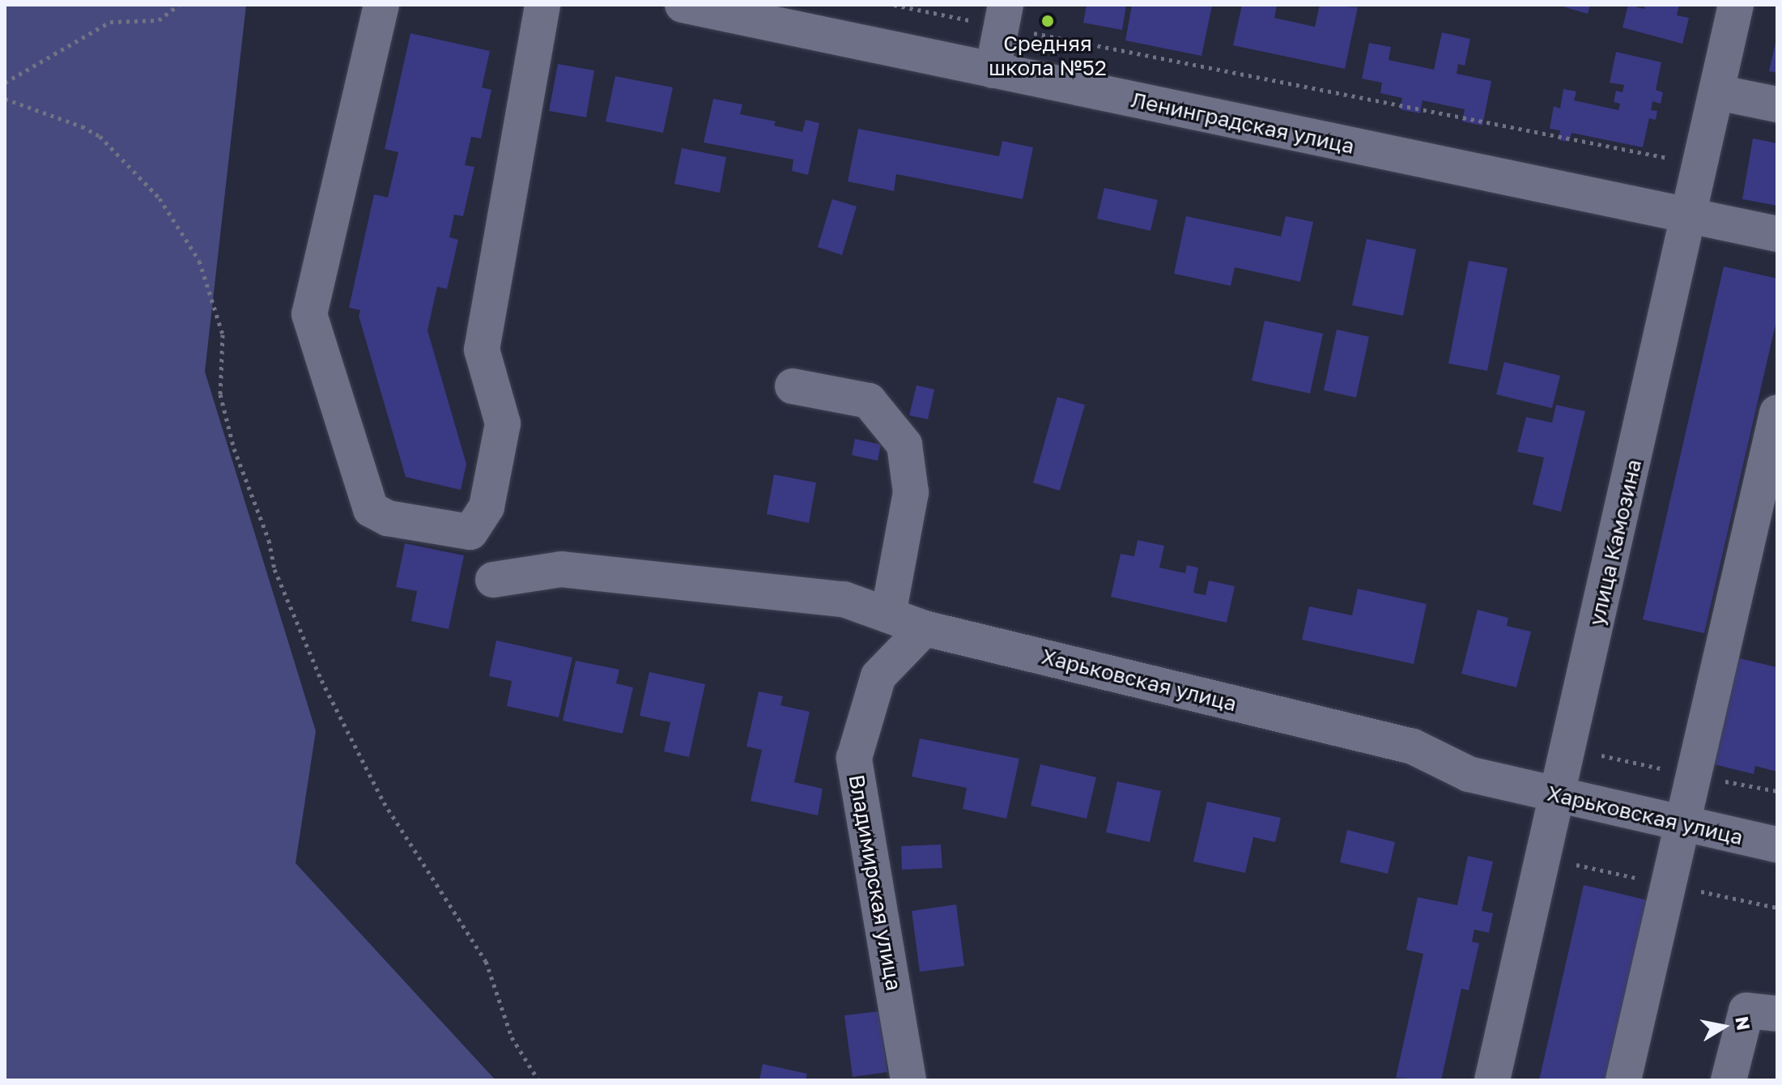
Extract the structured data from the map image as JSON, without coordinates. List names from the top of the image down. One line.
{"streets":{"street":["Ленинградская улица","улица Камозина","Харьковская улица","Владимирская улица"]},"crossings":[["Ленинградская улица","улица Камозина"],["улица Камозина","Харьковская улица"],["Харьковская улица","Владимирская улица"]],"places":["Средняя школа №52"],"north":"right"}
